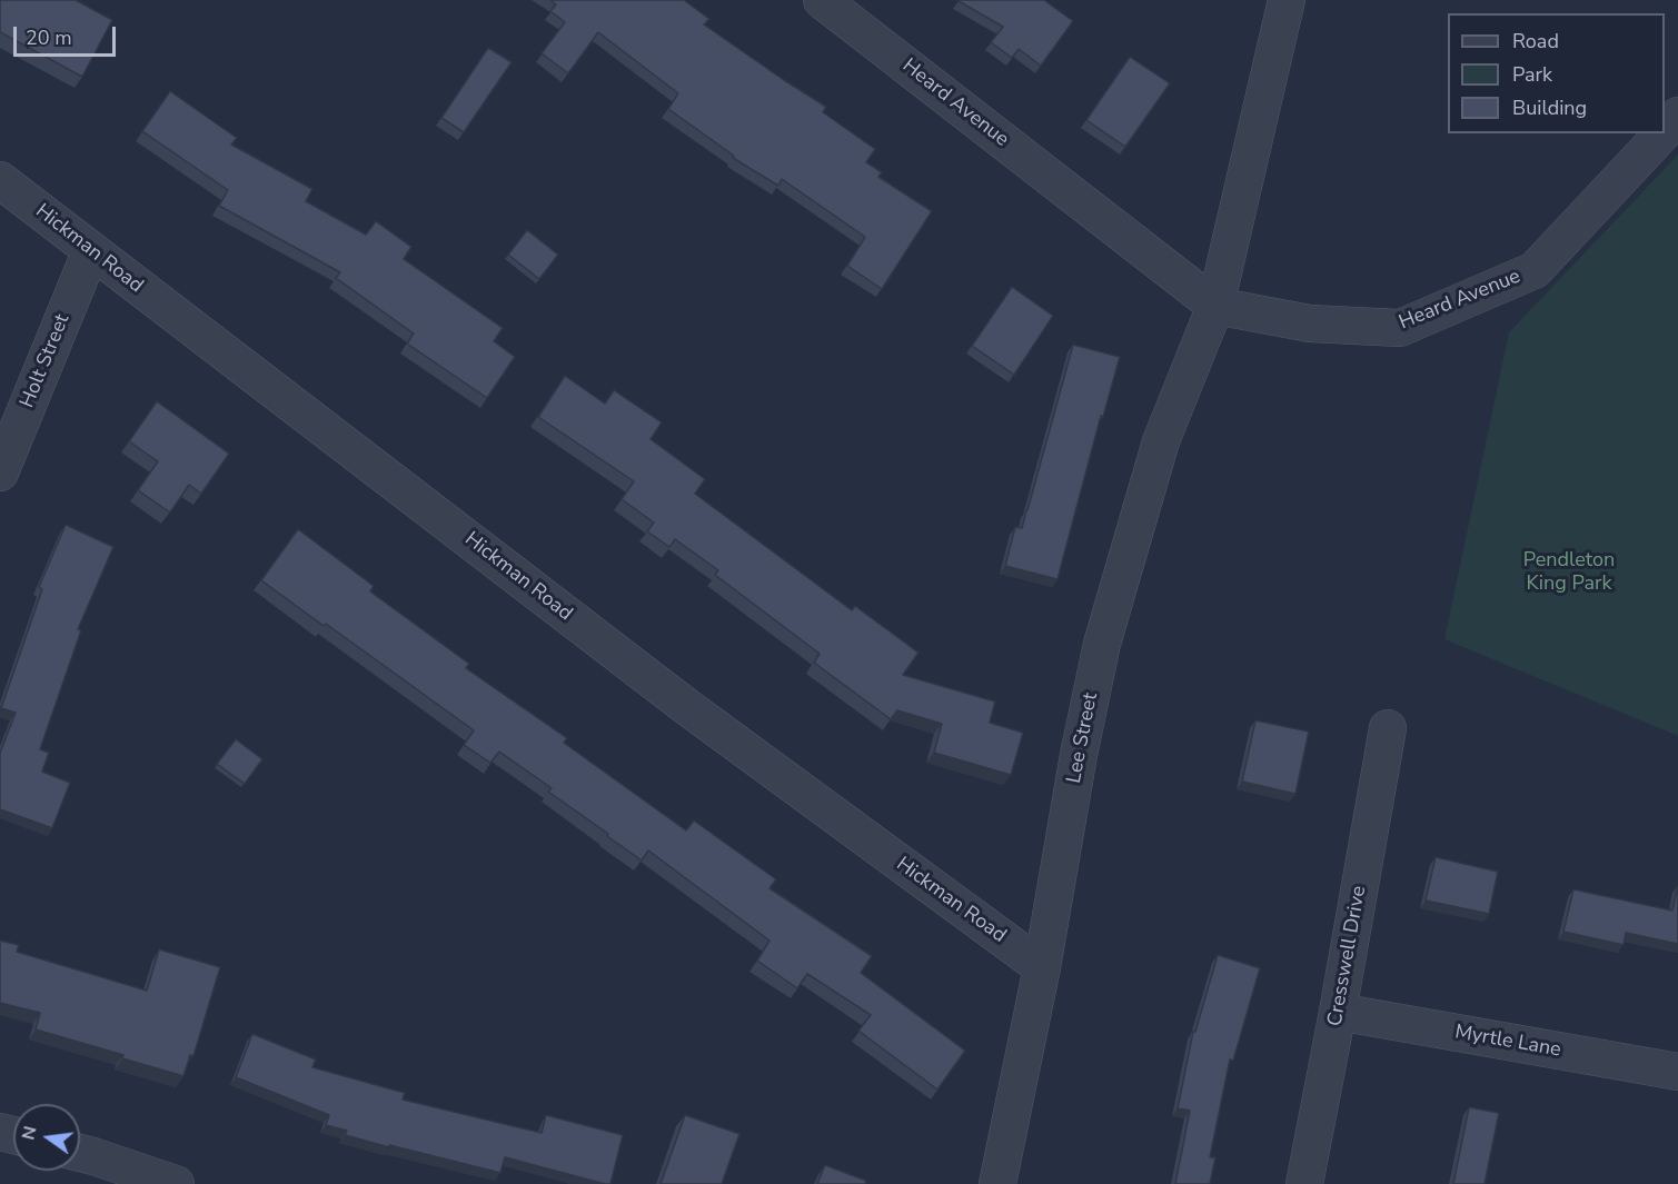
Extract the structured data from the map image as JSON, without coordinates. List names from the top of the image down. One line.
{"streets":{"street":["Heard Avenue","Hickman Road","Holt Street","Lee Street","Cresswell Drive","Myrtle Lane"]},"crossings":[["Heard Avenue","Lee Street"],["Hickman Road","Holt Street"],["Hickman Road","Lee Street"],["Cresswell Drive","Myrtle Lane"]],"parks":["Pendleton King Park"],"legend":["Road","Park","Building"],"scale_bar":"20 m","north":"left"}
